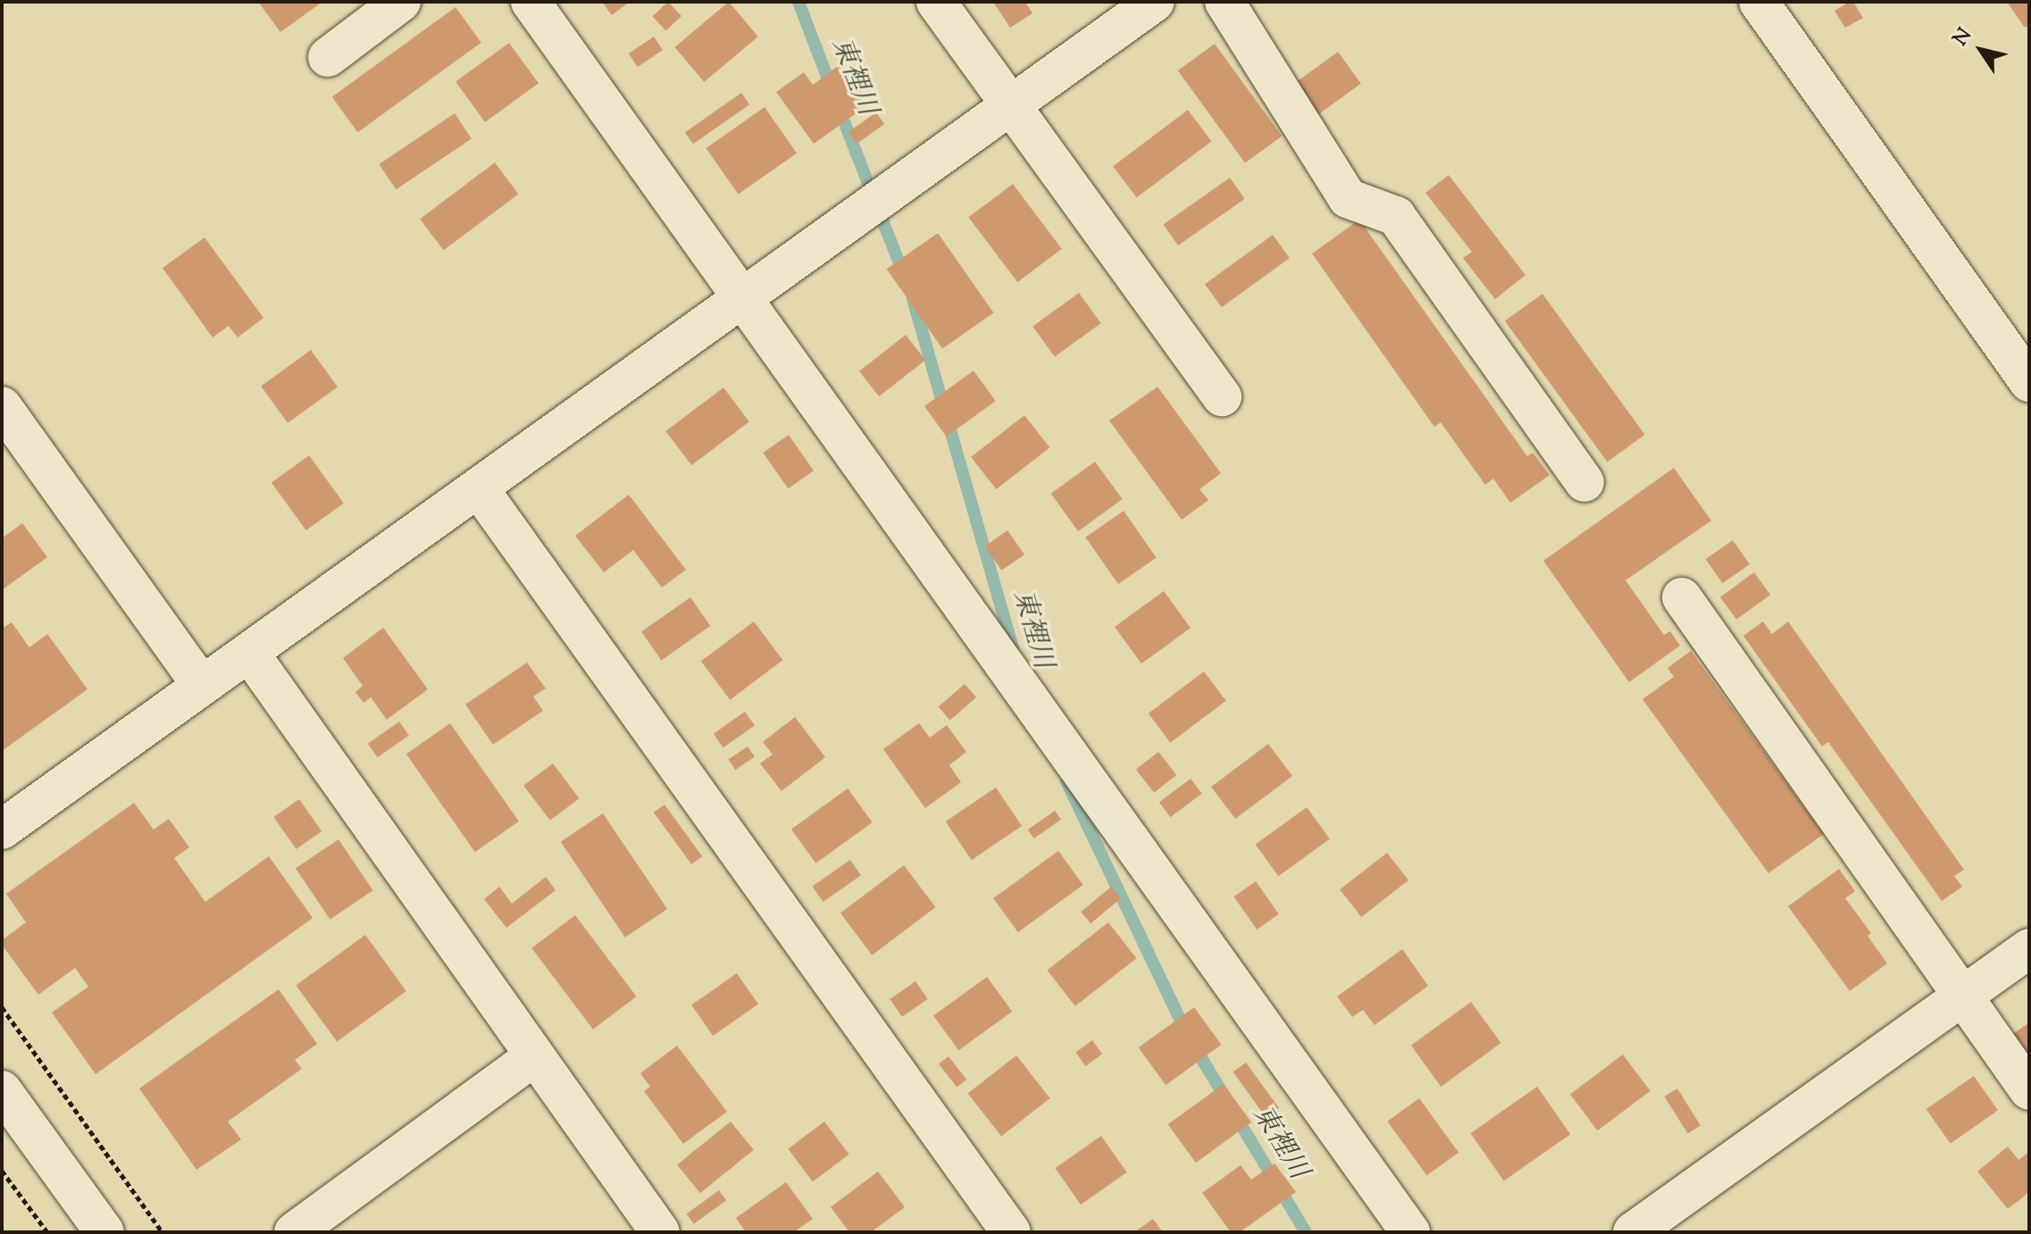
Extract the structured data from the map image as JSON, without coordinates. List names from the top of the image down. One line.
{"water":["東裡川"],"north":"top left"}
